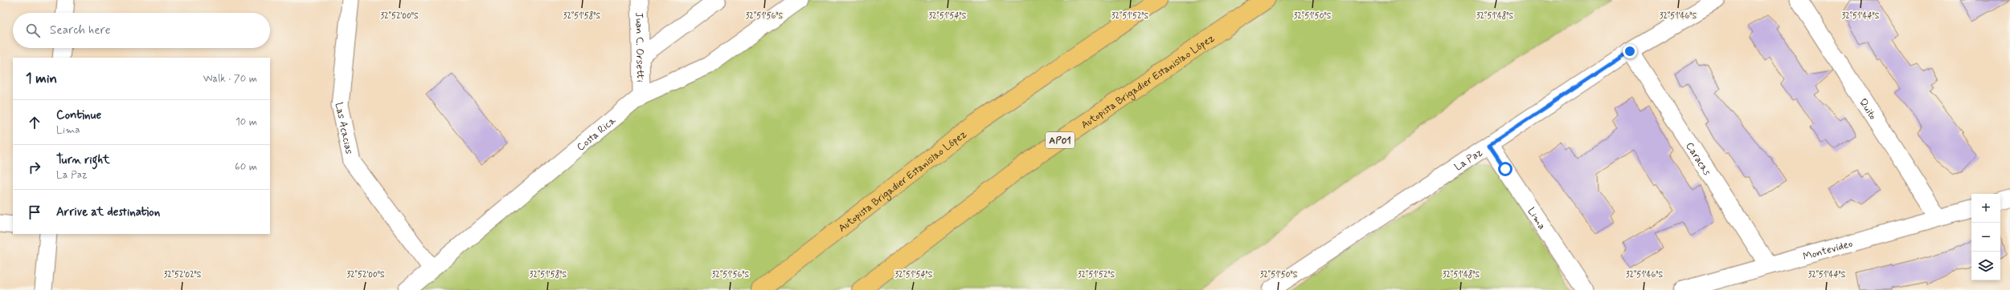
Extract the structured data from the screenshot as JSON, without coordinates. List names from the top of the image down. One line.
{"streets":{"highway":["Autopista Brigadier Estanislao López","AP01"],"street":["Juan C. Orsetti","Quito","Las Acacias","Costa Rica","Caracas","La Paz","Lima","Montevideo"]},"crossings":[["Juan C. Orsetti","Costa Rica"],["Quito","Montevideo"],["Las Acacias","Costa Rica"],["Caracas","La Paz"],["Caracas","Montevideo"],["La Paz","Lima"]],"page":{"search":"Search here","heading":["1 min","Walk · 70 m"],"list":[["Continue","Lima","10 m"],["Turn right","La Paz","60 m"],"Arrive at destination"],"map_buttons":["+","−"]},"coordinates":["32°52'00\"S","32°51'58\"S","32°51'56\"S","32°51'54\"S","32°51'52\"S","32°51'50\"S","32°51'48\"S","32°51'46\"S","32°51'44\"S","32°52'02\"S"]}
